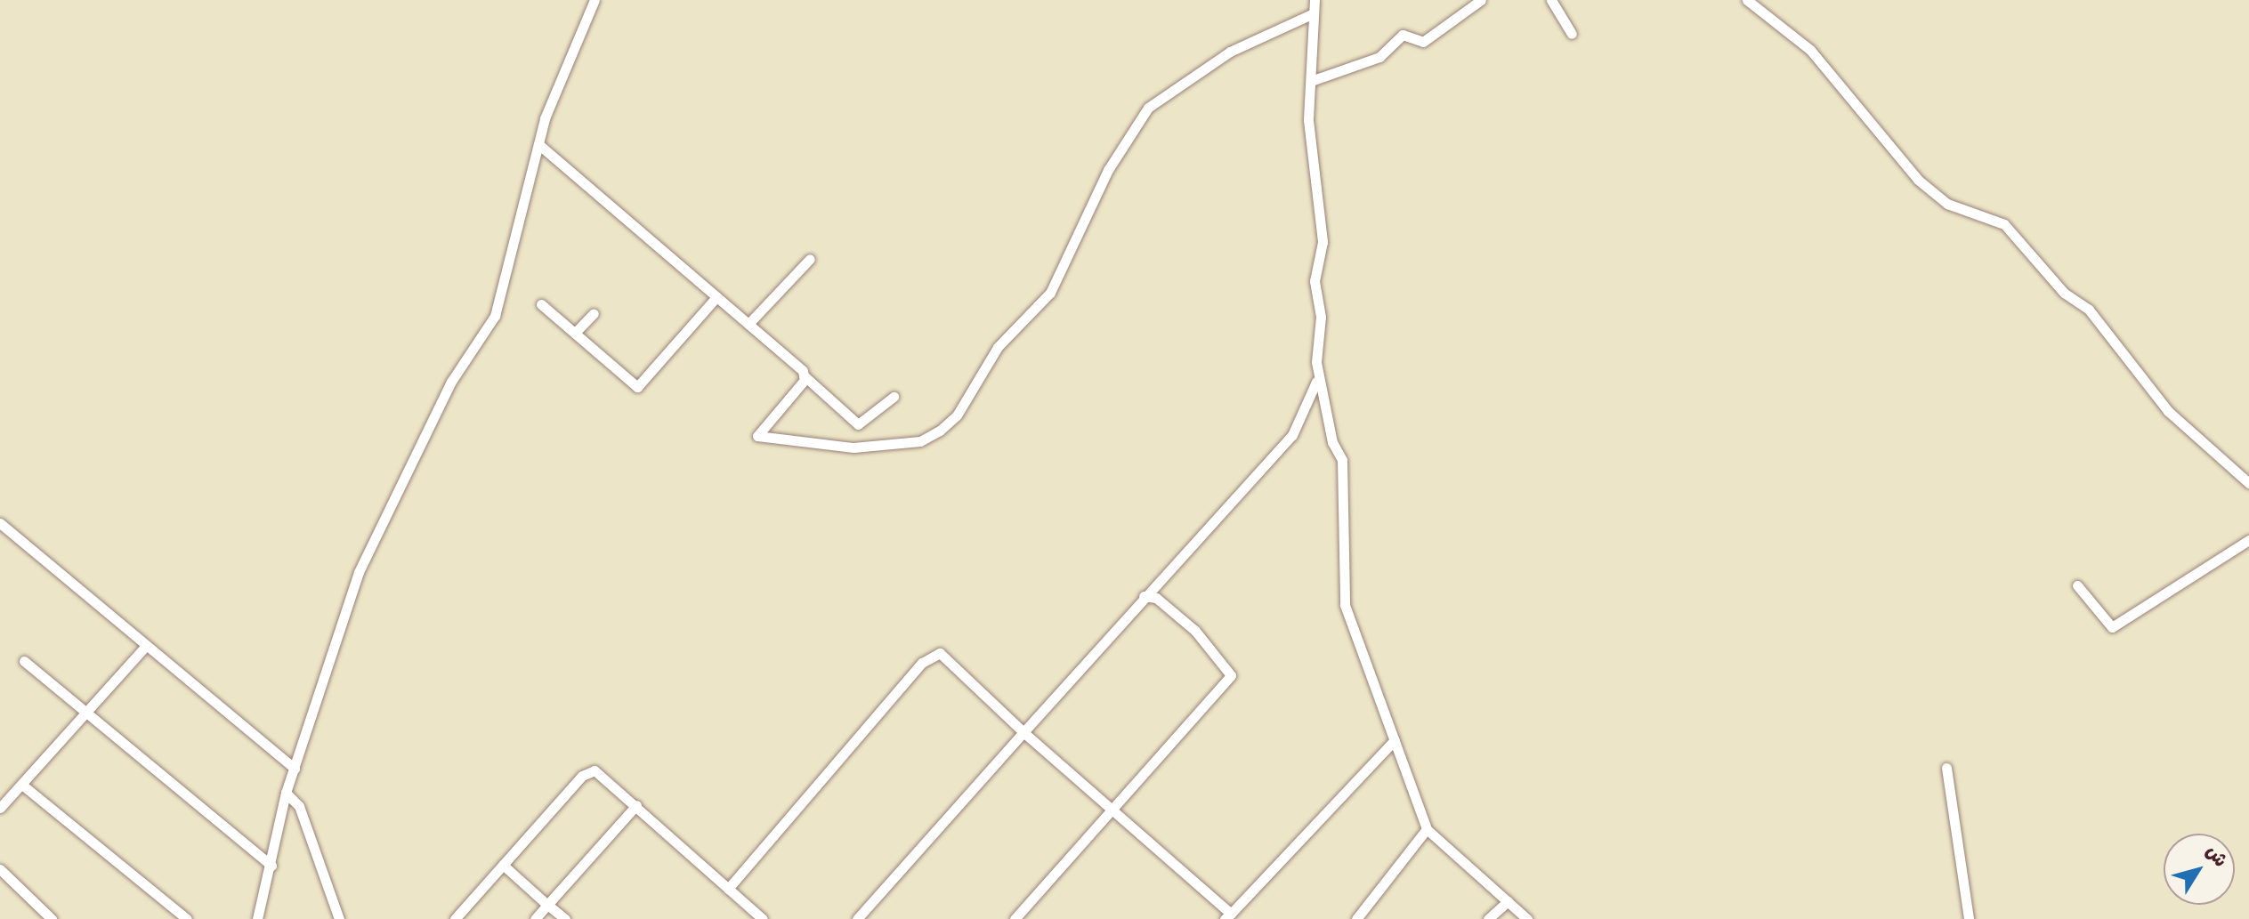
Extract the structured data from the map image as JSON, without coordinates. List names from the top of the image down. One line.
{"north":"top right"}
